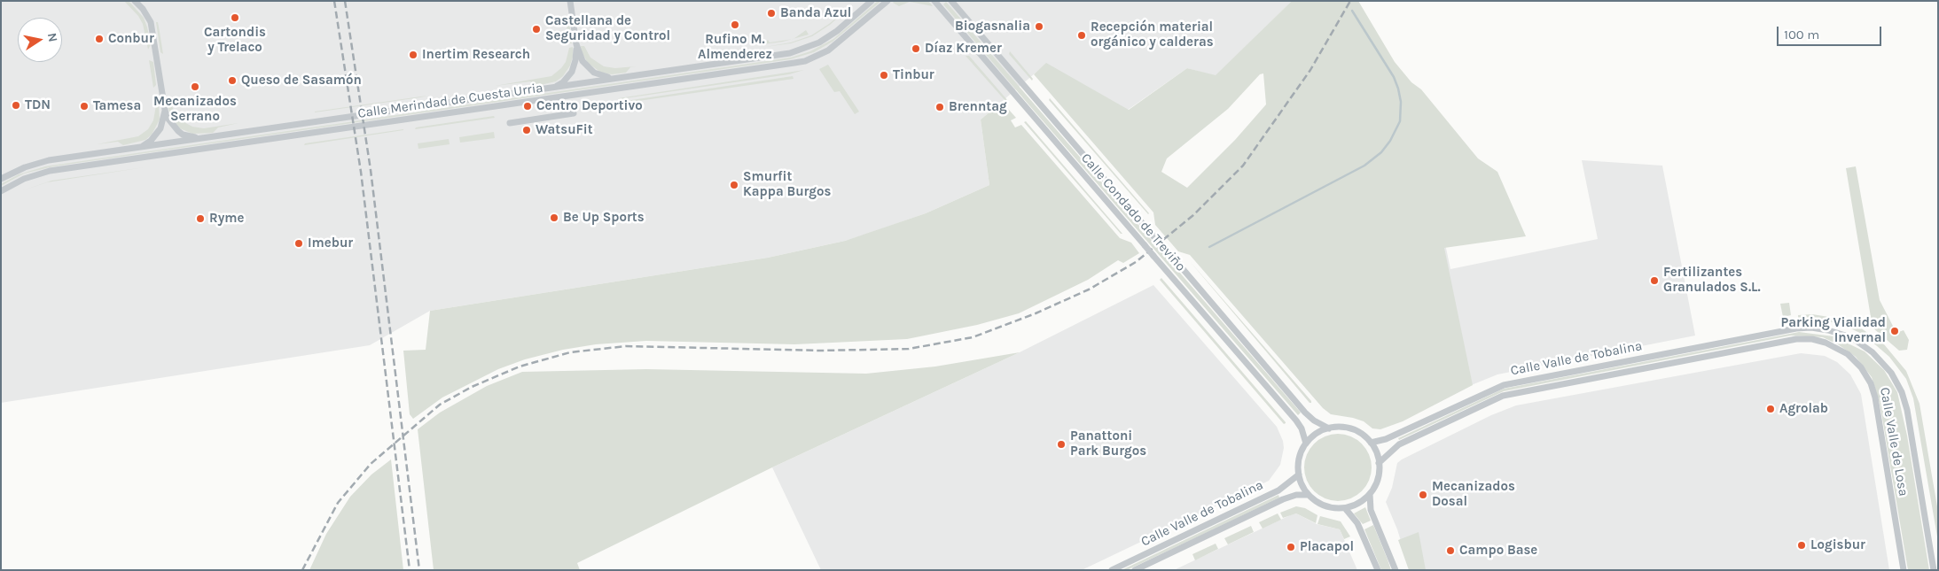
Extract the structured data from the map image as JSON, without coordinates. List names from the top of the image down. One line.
{"streets":{"street":["Calle Merindad de Cuesta Urria","Calle Condado de Treviño","Calle Valle de Tobalina","Calle Valle de Losa"]},"crossings":[["Calle Condado de Treviño","Calle Valle de Tobalina"],["Calle Valle de Tobalina","Calle Valle de Losa"]],"places":["Banda Azul","Cartondis y Trelaco","Rufino M. Almenderez","Biogasnalia","Castellana de Seguridad y Control","Recepción material orgánico y calderas","Conbur","Díaz Kremer","Inertim Research","Tinbur","Queso de Sasamón","Mecanizados Serrano","TDN","Tamesa","Centro Deportivo","Brenntag","WatsuFit","Smurfit Kappa Burgos","Be Up Sports","Ryme","Imebur","Fertilizantes Granulados S.L.","Parking Vialidad Invernal","Agrolab","Panattoni Park Burgos","Mecanizados Dosal","Logisbur","Placapol","Campo Base"],"scale_bar":"100 m","north":"right"}
